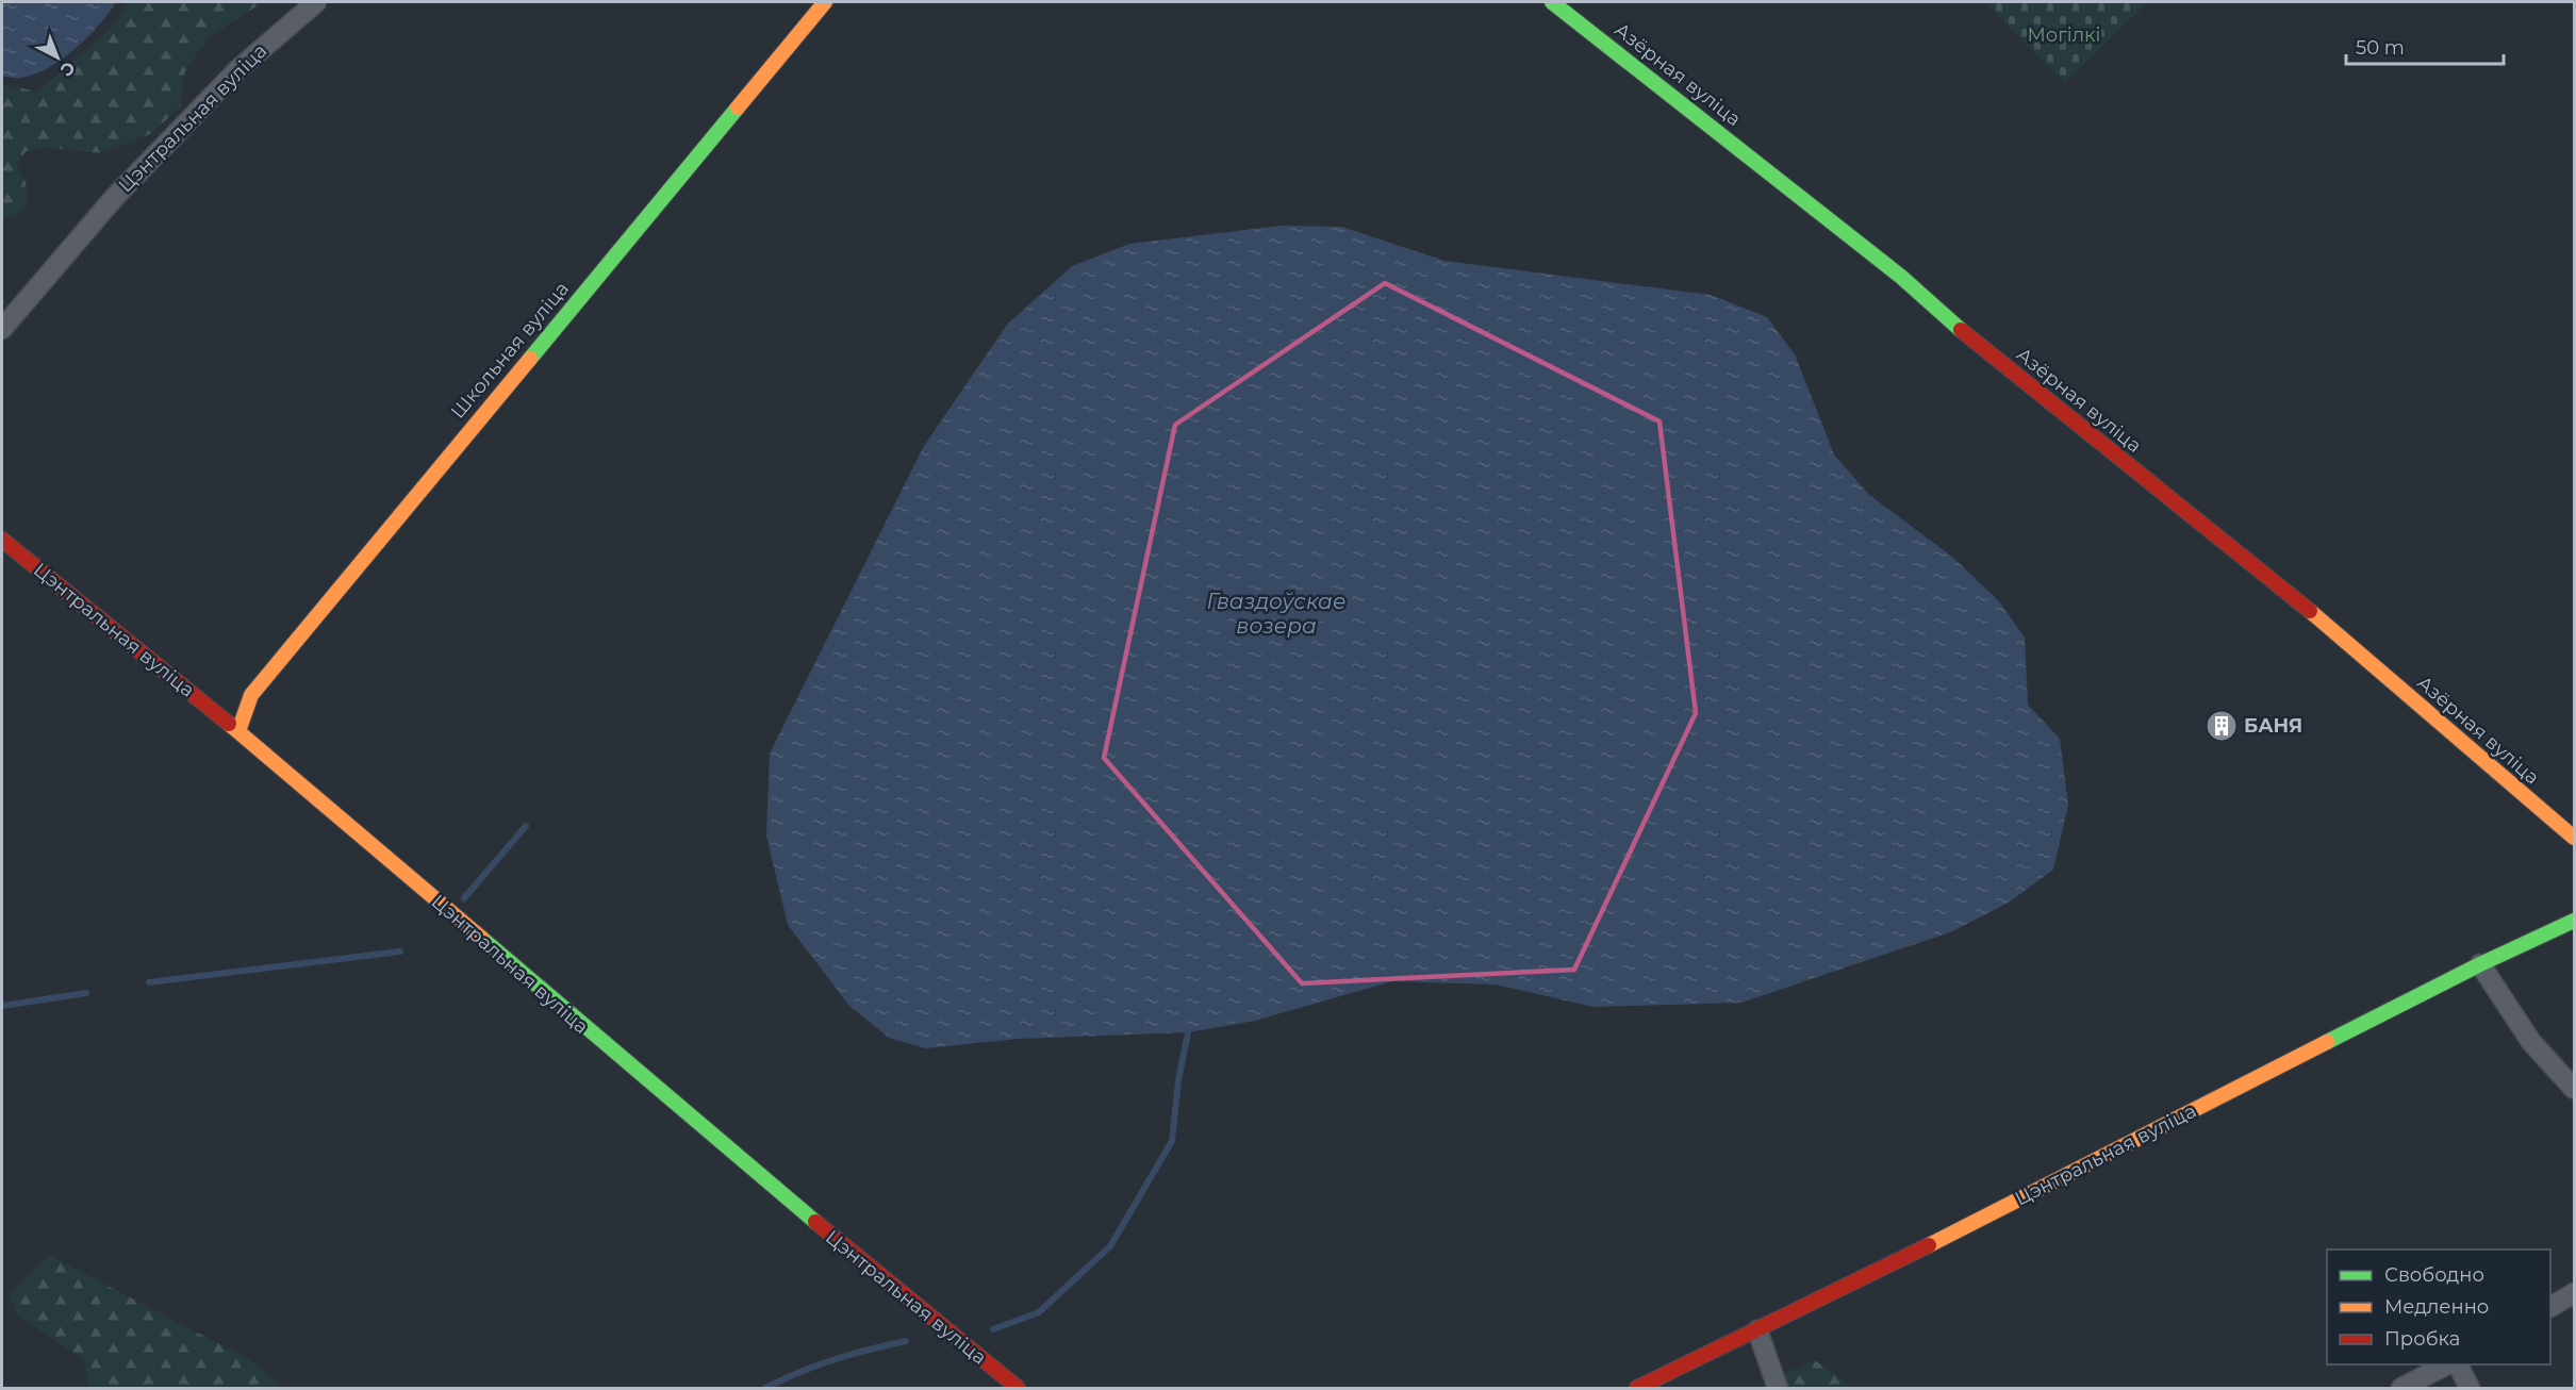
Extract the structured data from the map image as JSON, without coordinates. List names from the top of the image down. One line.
{"streets":{"street":["Азёрная вуліца","Цэнтральная вуліца","Школьная вуліца"]},"crossings":[["Цэнтральная вуліца","Школьная вуліца"]],"water":["Гваздоўскае возера"],"parks":["Могілкі"],"places":{"building":["БАНЯ"]},"legend":["Свободно","Медленно","Пробка"],"scale_bar":"50 m","north":"bottom right"}
